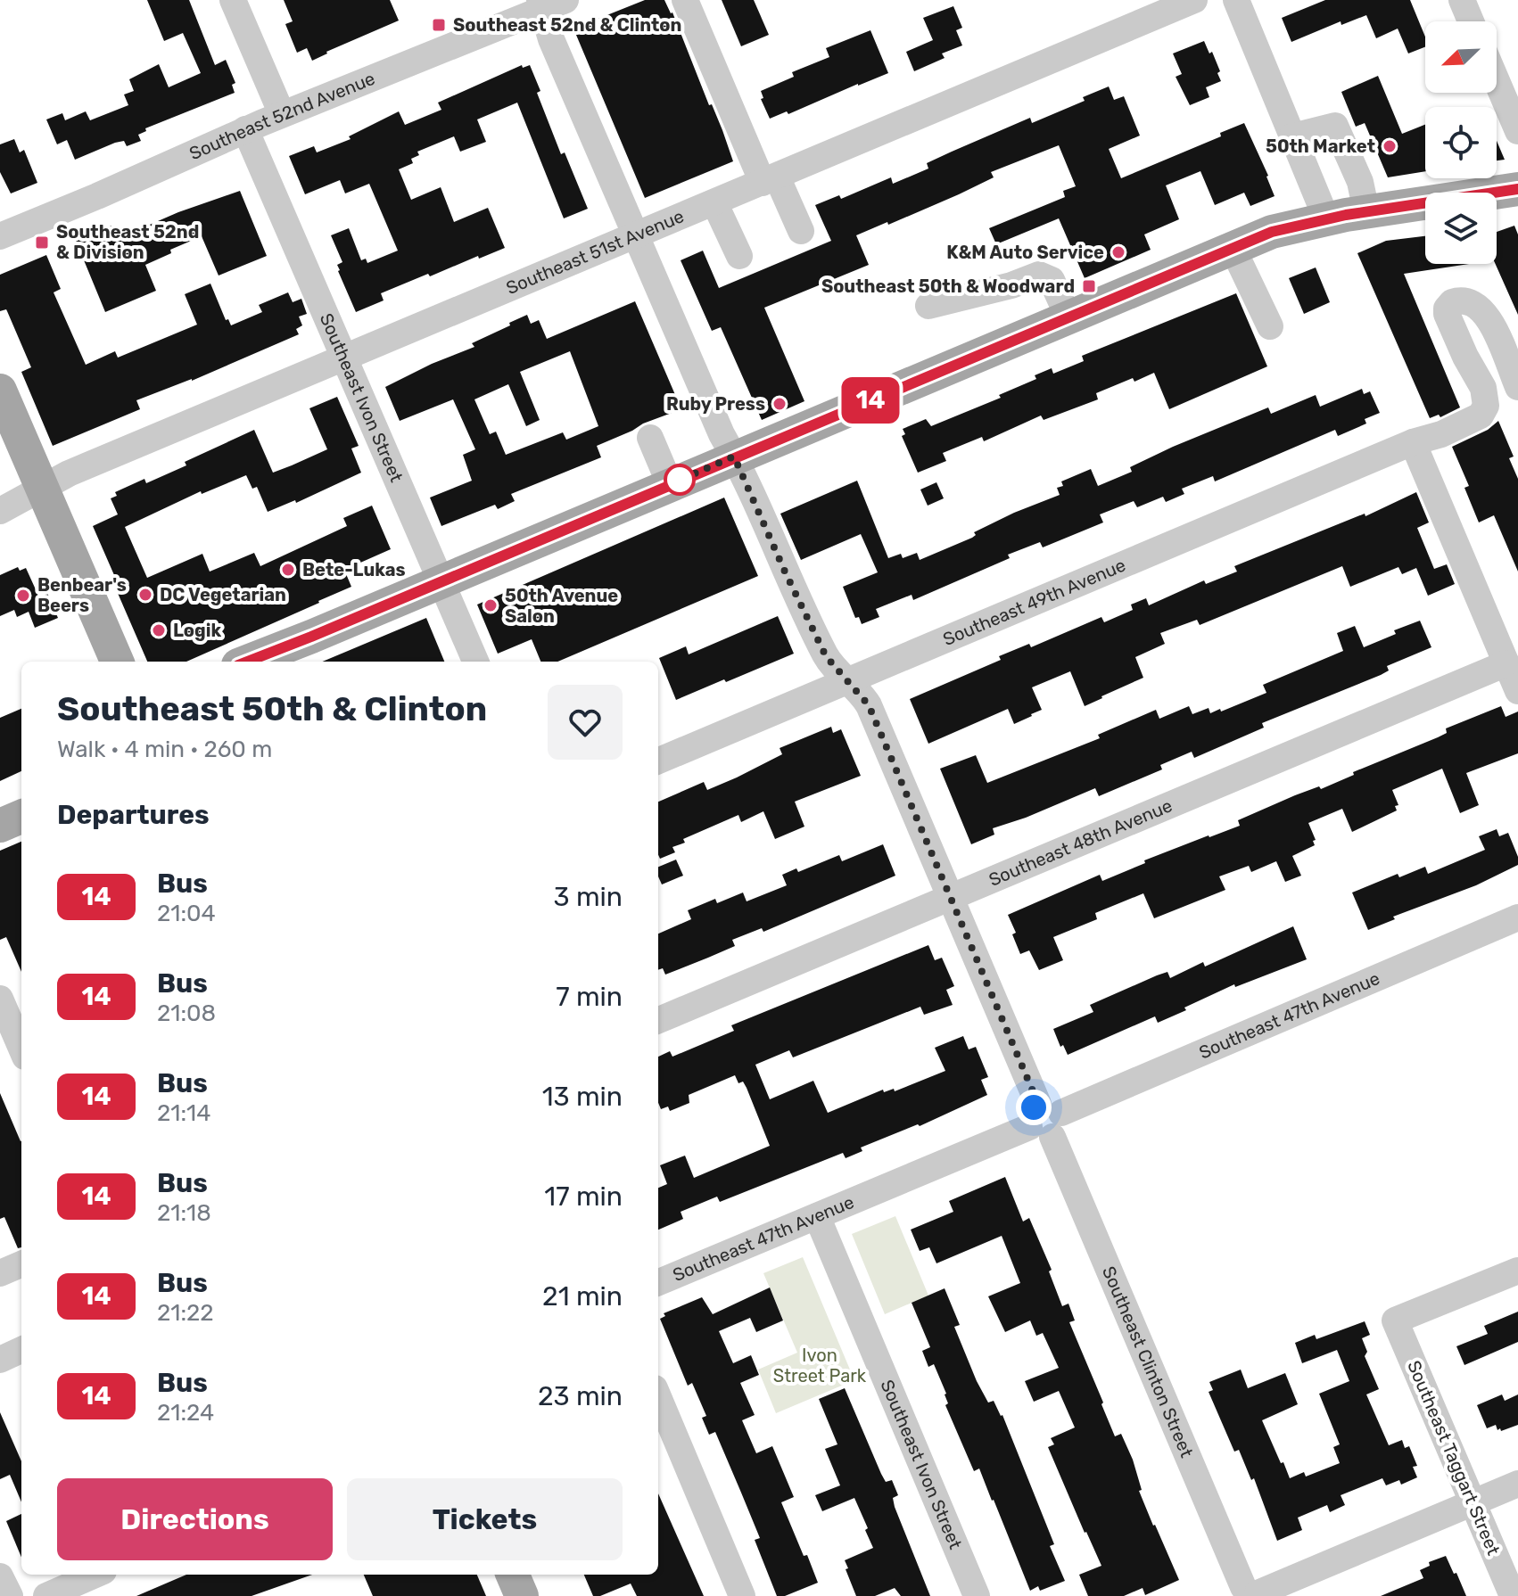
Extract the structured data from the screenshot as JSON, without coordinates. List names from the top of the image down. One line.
{"streets":{"street":["Southeast 52nd Avenue","Southeast 51st Avenue","Southeast Ivon Street","Southeast 49th Avenue","Southeast 48th Avenue","Southeast 47th Avenue","Southeast Clinton Street","Southeast Taggart Street"]},"crossings":[["Southeast 52nd Avenue","Southeast Ivon Street"],["Southeast 52nd Avenue","Southeast Clinton Street"],["Southeast 51st Avenue","Southeast Ivon Street"],["Southeast 51st Avenue","Southeast Clinton Street"],["Southeast Ivon Street","Southeast 47th Avenue"],["Southeast 49th Avenue","Southeast Clinton Street"],["Southeast 48th Avenue","Southeast Clinton Street"],["Southeast 47th Avenue","Southeast Clinton Street"]],"parks":["Ivon Street Park"],"places":{"transit":["Southeast 52nd & Clinton","Southeast 52nd & Division","Southeast 50th & Woodward"],"other":["50th Market","K&M Auto Service","Ruby Press","Bete-Lukas","DC Vegetarian","Benbear's Beers","50th Avenue Salon","Logik"]},"lines":["bus line 14"],"north":"bottom left","page":{"on_map":"14","heading":[["Southeast 50th & Clinton","Walk · 4 min · 260 m"],"Departures"],"list":[{"mark":"14","name":"Bus","note":"21:04","value":"3 min"},{"mark":"14","name":"Bus","note":"21:08","value":"7 min"},{"mark":"14","name":"Bus","note":"21:14","value":"13 min"},{"mark":"14","name":"Bus","note":"21:18","value":"17 min"},{"mark":"14","name":"Bus","note":"21:22","value":"21 min"},{"mark":"14","name":"Bus","note":"21:24","value":"23 min"}],"buttons":["Directions","Tickets"]}}
